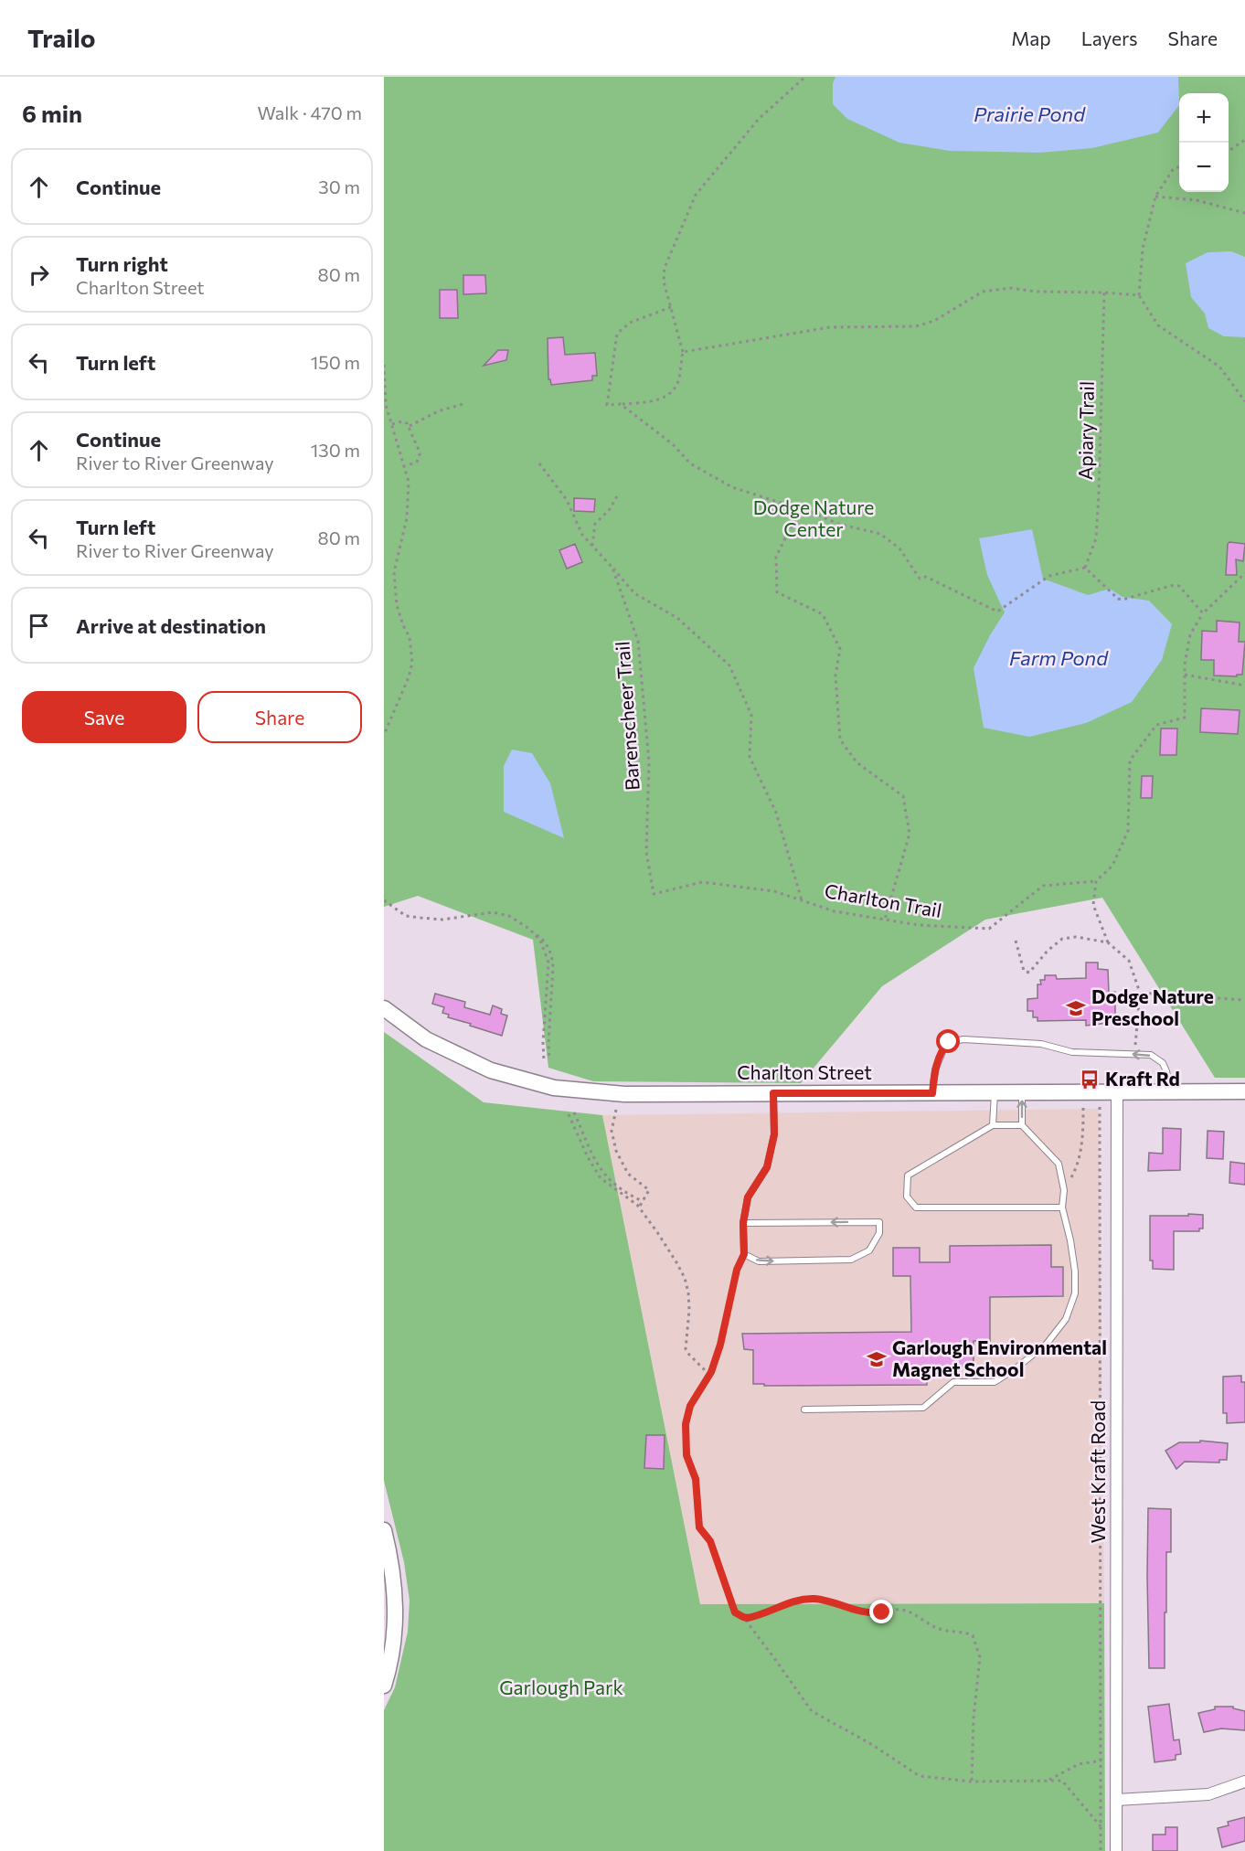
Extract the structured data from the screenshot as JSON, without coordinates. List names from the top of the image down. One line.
{"streets":{"street":["Charlton Street","West Kraft Road"],"path":["Apiary Trail","Barenscheer Trail","Charlton Trail"]},"crossings":[["Barenscheer Trail","Charlton Trail"],["Charlton Street","West Kraft Road"]],"water":["Prairie Pond","Farm Pond"],"parks":["Dodge Nature Center","Garlough Park"],"places":{"school or university":["Dodge Nature Preschool","Garlough Environmental Magnet School"],"bus stop":["Kraft Rd"]},"page":{"header":"Trailo","nav":["Map","Layers","Share"],"heading":["6 min","Walk · 470 m"],"map_buttons":["+","−"],"list":[["Continue","30 m"],["Turn right","Charlton Street","80 m"],["Turn left","150 m"],["Continue","River to River Greenway","130 m"],["Turn left","River to River Greenway","80 m"],"Arrive at destination"],"buttons":["Save","Share"]}}
